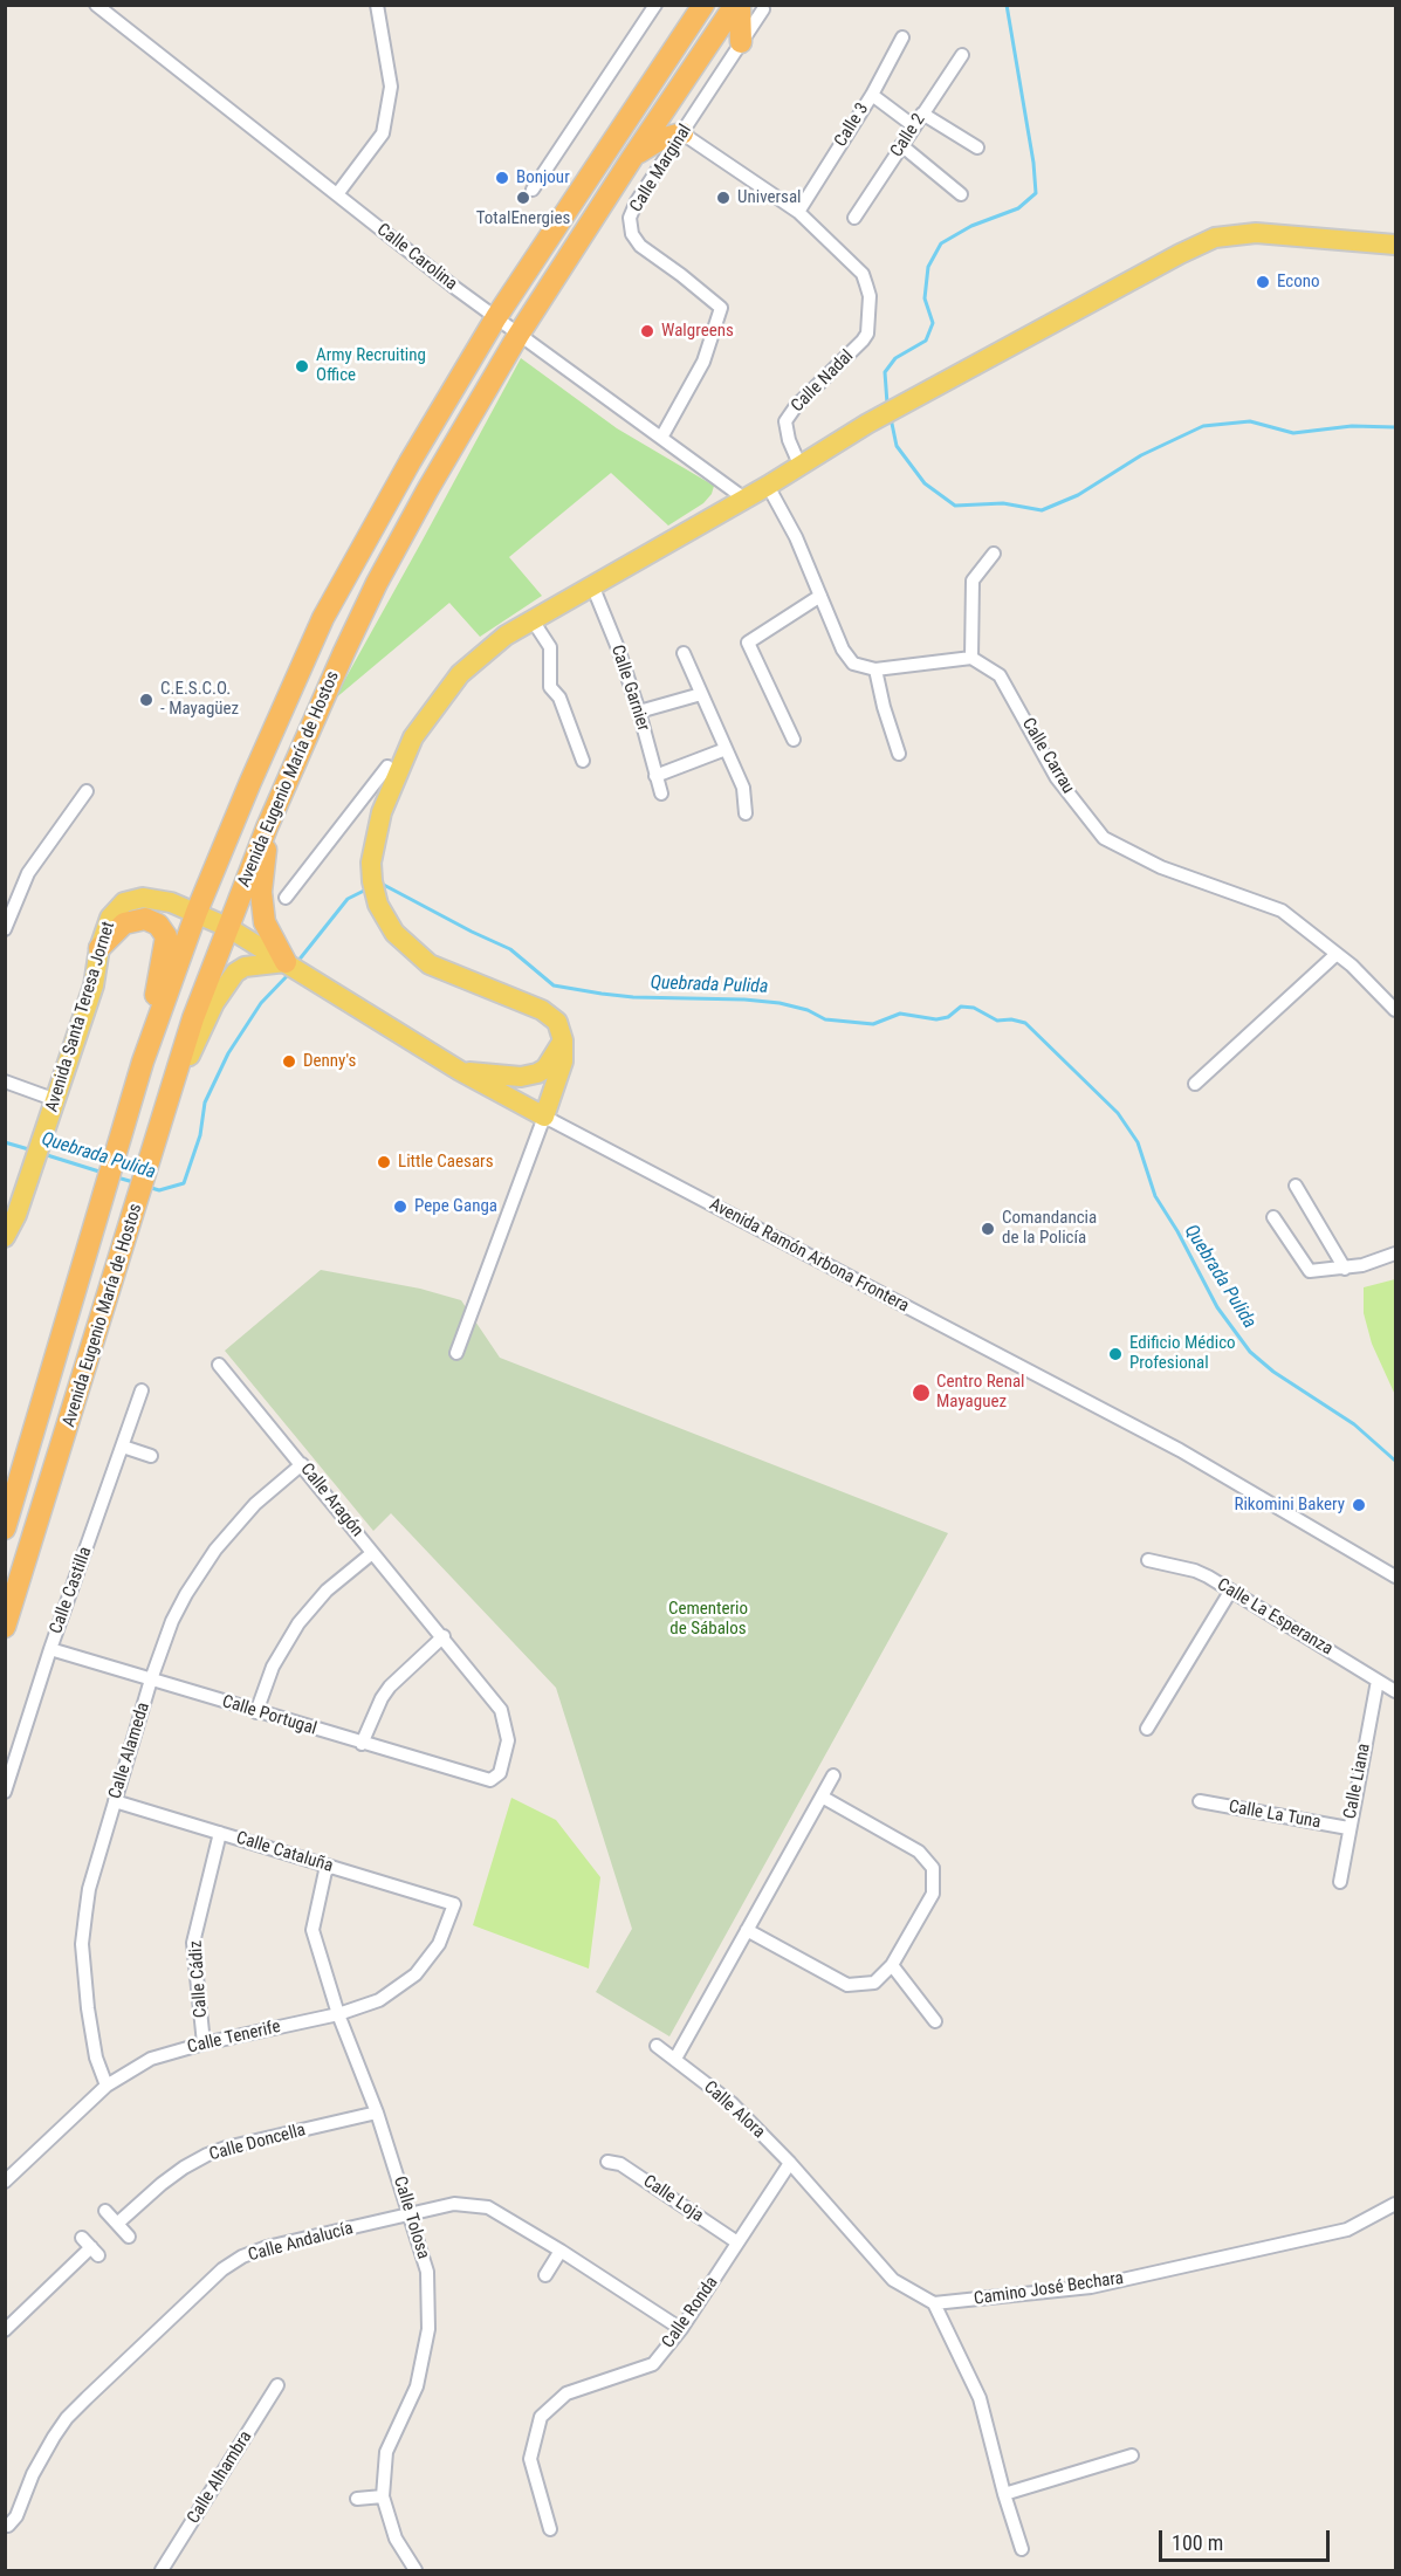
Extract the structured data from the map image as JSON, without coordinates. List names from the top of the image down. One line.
{"streets":{"highway":["Avenida Eugenio María de Hostos"],"main road":["Avenida Santa Teresa Jornet","Avenida Ramón Arbona Frontera"],"street":["Calle 3","Calle 2","Calle Marginal","Calle Carolina","Calle Nadal","Calle Garnier","Calle Carrau","Calle Aragón","Calle Castilla","Calle La Esperanza","Calle Portugal","Calle Alameda","Calle Liana","Calle La Tuna","Calle Cataluña","Calle Cádiz","Calle Tenerife","Calle Alora","Calle Doncella","Calle Loja","Calle Tolosa","Calle Andalucía","Camino José Bechara","Calle Ronda","Calle Alhambra"]},"crossings":[["Calle 3","Calle Nadal"],["Calle Marginal","Calle Carolina"],["Calle Marginal","Calle Nadal"],["Calle Carolina","Avenida Eugenio María de Hostos"],["Avenida Eugenio María de Hostos","Avenida Santa Teresa Jornet"],["Avenida Eugenio María de Hostos","Avenida Ramón Arbona Frontera"],["Avenida Santa Teresa Jornet","Avenida Ramón Arbona Frontera"],["Calle Aragón","Calle Portugal"],["Calle Aragón","Calle Alameda"],["Calle Castilla","Calle Portugal"],["Calle La Esperanza","Calle Liana"],["Calle Portugal","Calle Alameda"],["Calle Alameda","Calle Cataluña"],["Calle Alameda","Calle Tenerife"],["Calle Liana","Calle La Tuna"],["Calle Cataluña","Calle Cádiz"],["Calle Cataluña","Calle Tenerife"],["Calle Cataluña","Calle Tolosa"],["Calle Cádiz","Calle Tenerife"],["Calle Tenerife","Calle Tolosa"],["Calle Alora","Calle Ronda"],["Calle Doncella","Calle Tolosa"],["Calle Loja","Calle Ronda"],["Calle Tolosa","Calle Andalucía"],["Calle Andalucía","Calle Ronda"]],"water":["Quebrada Pulida"],"parks":["Cementerio de Sábalos"],"places":["Bonjour","TotalEnergies","Universal","Econo","Walgreens","Army Recruiting Office","C.E.S.C.O. - Mayagüez","Denny's","Little Caesars","Pepe Ganga","Comandancia de la Policía","Edificio Médico Profesional","Centro Renal Mayaguez","Rikomini Bakery"],"scale_bar":"100 m"}
